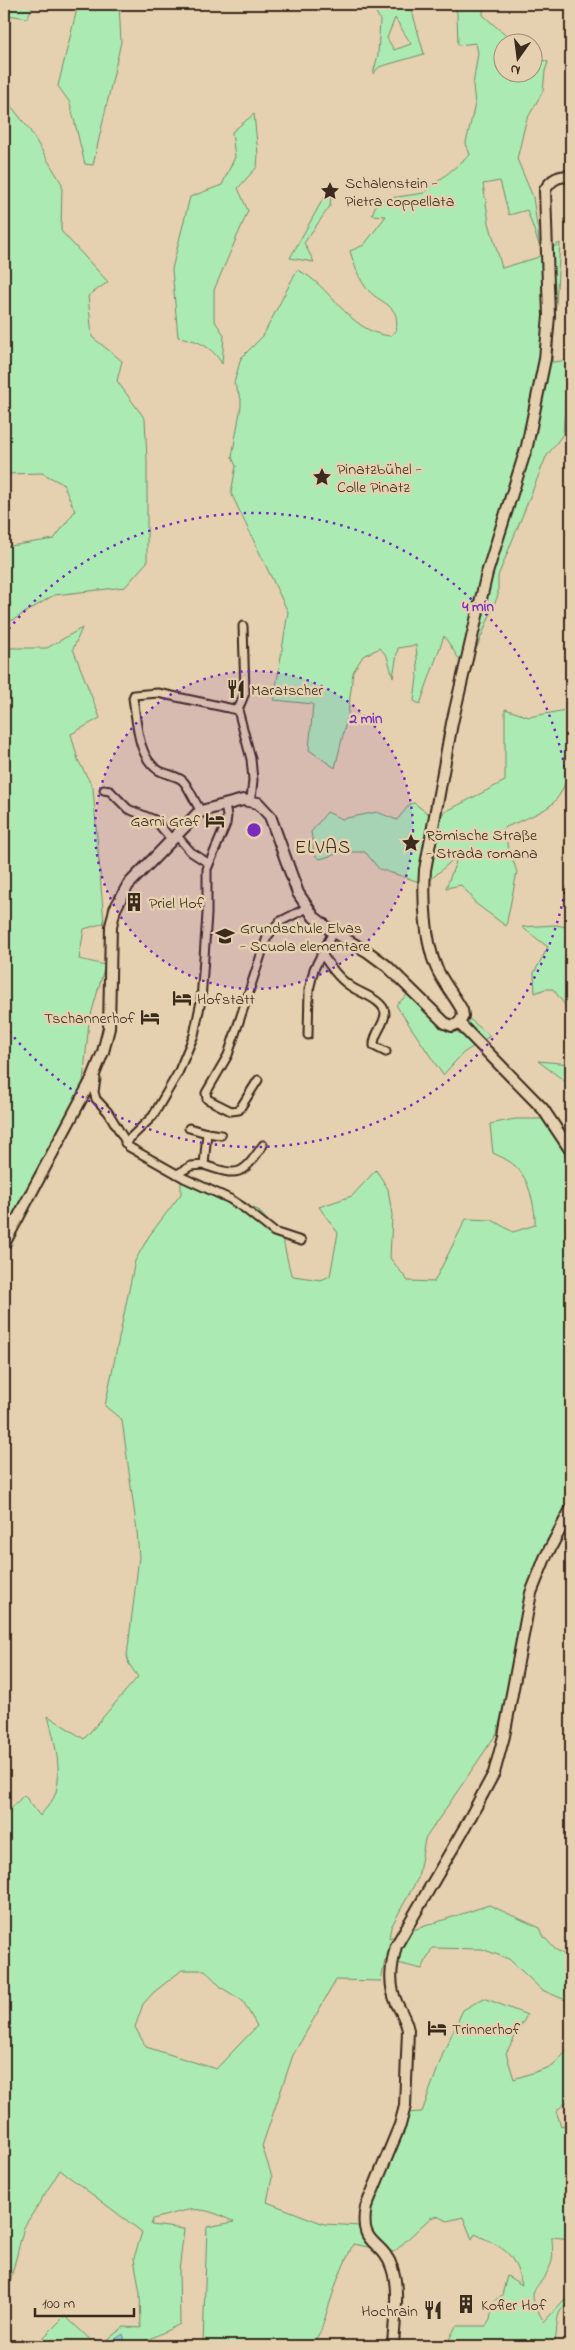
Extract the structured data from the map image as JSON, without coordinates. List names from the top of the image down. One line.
{"districts":["ELVAS"],"places":{"place":["Schalenstein - Pietra coppellata","Pinatzbühel - Colle Pinatz","Römische Straße - Strada romana"],"restaurant":["Maratscher","Hochrain"],"hotel":["Garni Graf","Hofstatt","Tschannerhof","Trinnerhof"],"building":["Priel Hof","Kofler Hof"],"school or university":["Grundschule Elvas - Scuola elementare"]},"scale_bar":"100 m","north":"bottom","rings":["4 min","2 min"]}
